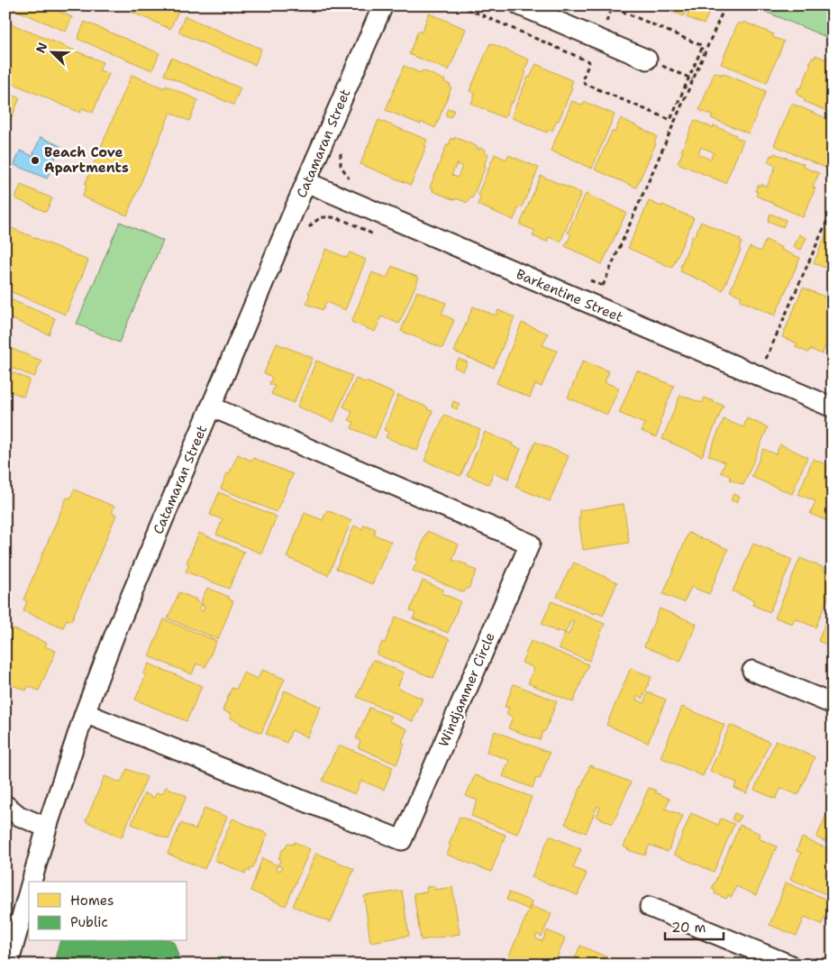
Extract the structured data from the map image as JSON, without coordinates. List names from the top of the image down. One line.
{"streets":{"street":["Catamaran Street","Barkentine Street","Windjammer Circle"]},"crossings":[["Catamaran Street","Barkentine Street"],["Catamaran Street","Windjammer Circle"]],"places":["Beach Cove Apartments"],"legend":["Homes","Public"],"scale_bar":"20 m","north":"top left"}
